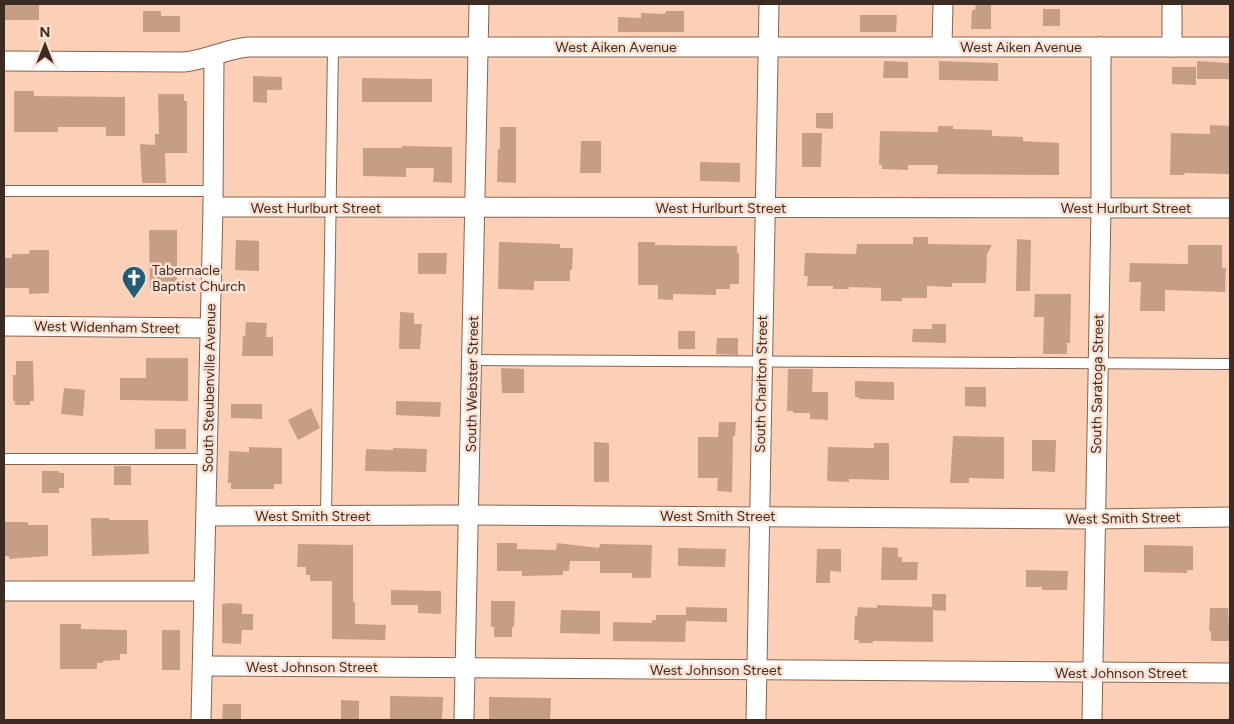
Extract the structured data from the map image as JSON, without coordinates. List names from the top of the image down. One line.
{"streets":{"street":["West Aiken Avenue","West Hurlburt Street","West Widenham Street","South Webster Street","South Charlton Street","South Saratoga Street","South Steubenville Avenue","West Smith Street","West Johnson Street"]},"crossings":[["West Aiken Avenue","South Webster Street"],["West Aiken Avenue","South Charlton Street"],["West Aiken Avenue","South Saratoga Street"],["West Aiken Avenue","South Steubenville Avenue"],["West Hurlburt Street","South Webster Street"],["West Hurlburt Street","South Charlton Street"],["West Hurlburt Street","South Saratoga Street"],["West Hurlburt Street","South Steubenville Avenue"],["West Widenham Street","South Steubenville Avenue"],["South Webster Street","West Smith Street"],["South Webster Street","West Johnson Street"],["South Charlton Street","West Smith Street"],["South Charlton Street","West Johnson Street"],["South Saratoga Street","West Smith Street"],["South Saratoga Street","West Johnson Street"],["South Steubenville Avenue","West Smith Street"],["South Steubenville Avenue","West Johnson Street"]],"places":{"church":["Tabernacle Baptist Church"]},"north":"top"}
